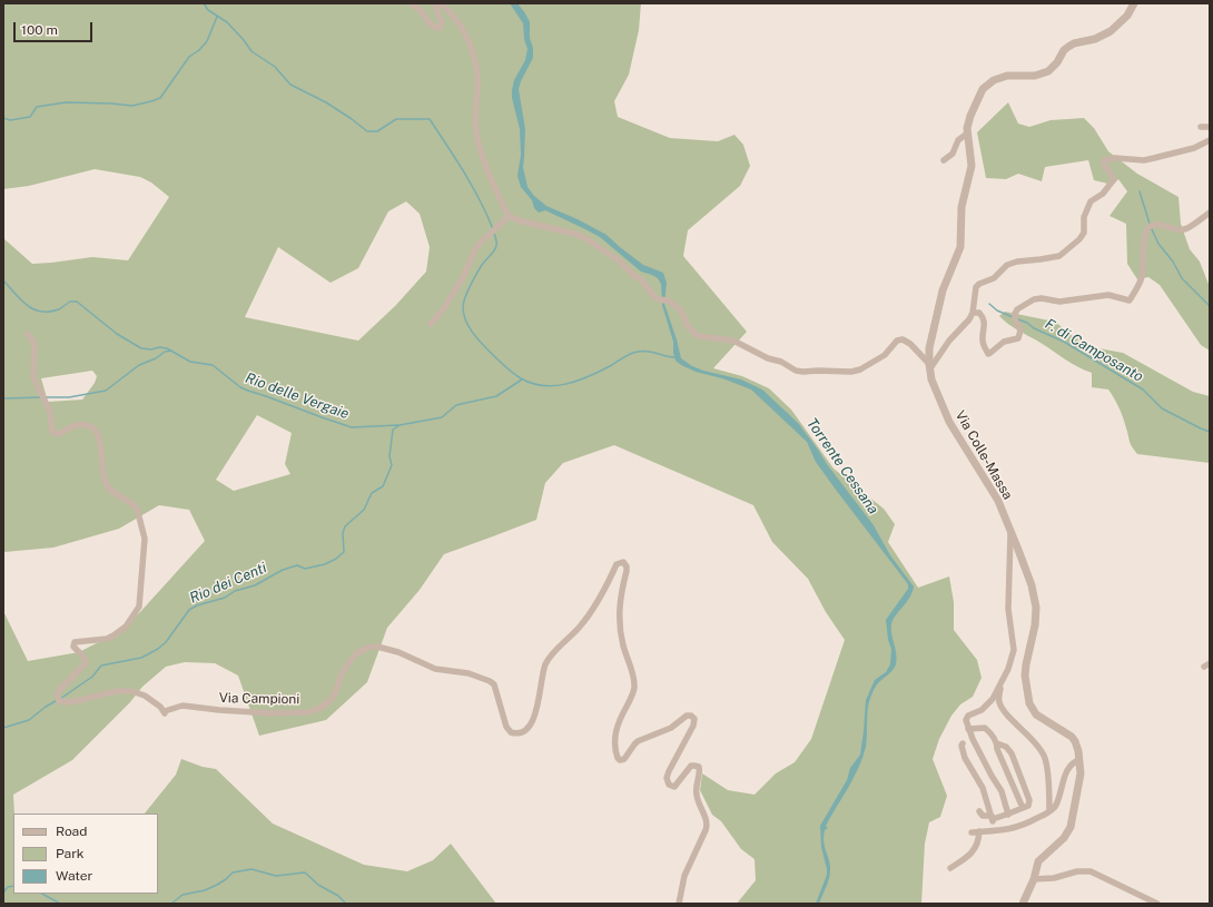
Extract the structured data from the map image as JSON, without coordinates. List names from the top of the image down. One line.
{"streets":{"street":["Via Colle-Massa","Via Campioni"]},"water":["F. di Camposanto","Rio delle Vergaie","Torrente Cessana","Rio dei Centi"],"legend":["Road","Park","Water"],"scale_bar":"100 m"}
